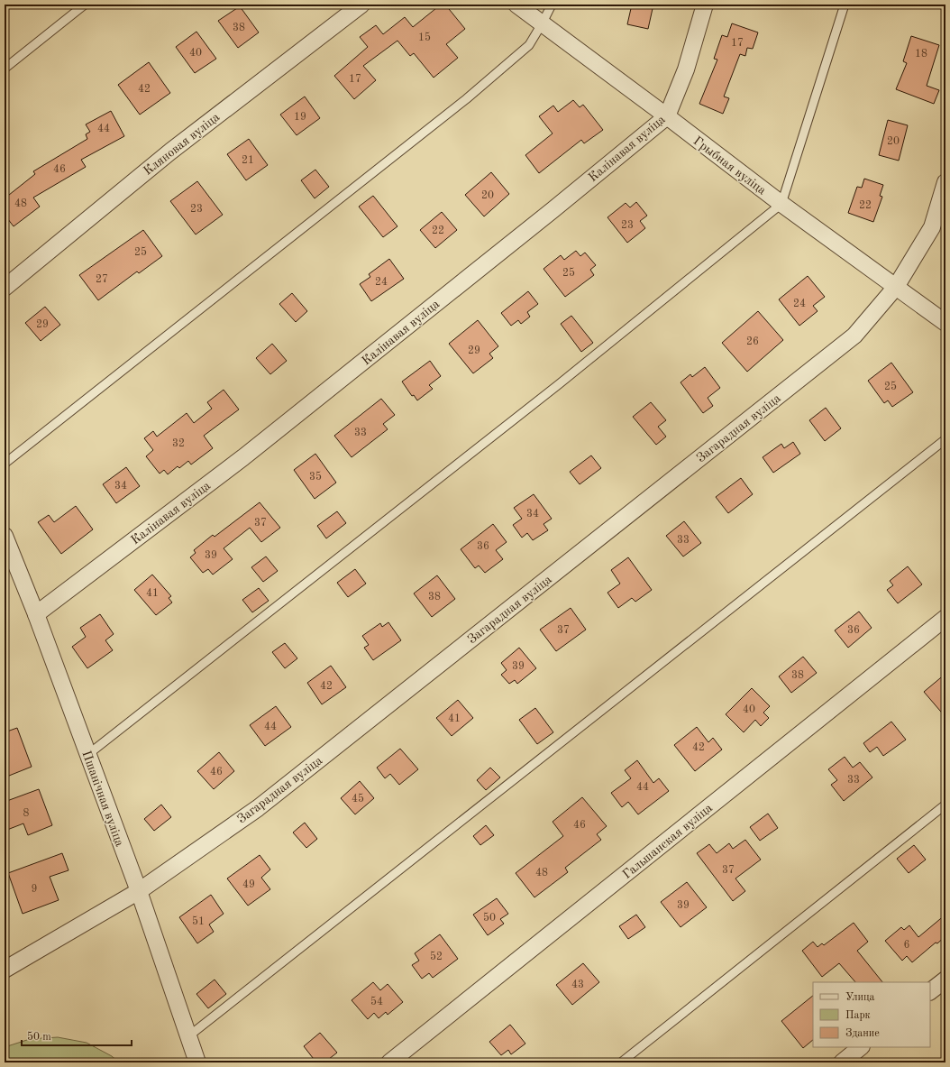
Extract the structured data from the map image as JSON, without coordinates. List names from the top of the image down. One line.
{"streets":{"street":["Кляновая вуліца","Калінавая вуліца","Грыбная вуліца","Загарадная вуліца","Пшанічная вуліца","Гальшанская вуліца"]},"crossings":[["Калінавая вуліца","Грыбная вуліца"],["Калінавая вуліца","Пшанічная вуліца"],["Грыбная вуліца","Загарадная вуліца"],["Загарадная вуліца","Пшанічная вуліца"]],"house_numbers":["38","15","17","40","18","17","42","19","44","20","21","46","20","48","22","23","23","22","25","25","27","24","24","29","26","29","25","33","32","35","34","34","37","33","36","39","41","38","37","36","39","38","42","40","41","44","42","46","33","44","45","8","46","37","48","49","9","39","50","51","6","52","43","54"],"legend":["Улица","Парк","Здание"],"scale_bar":"50 m"}
